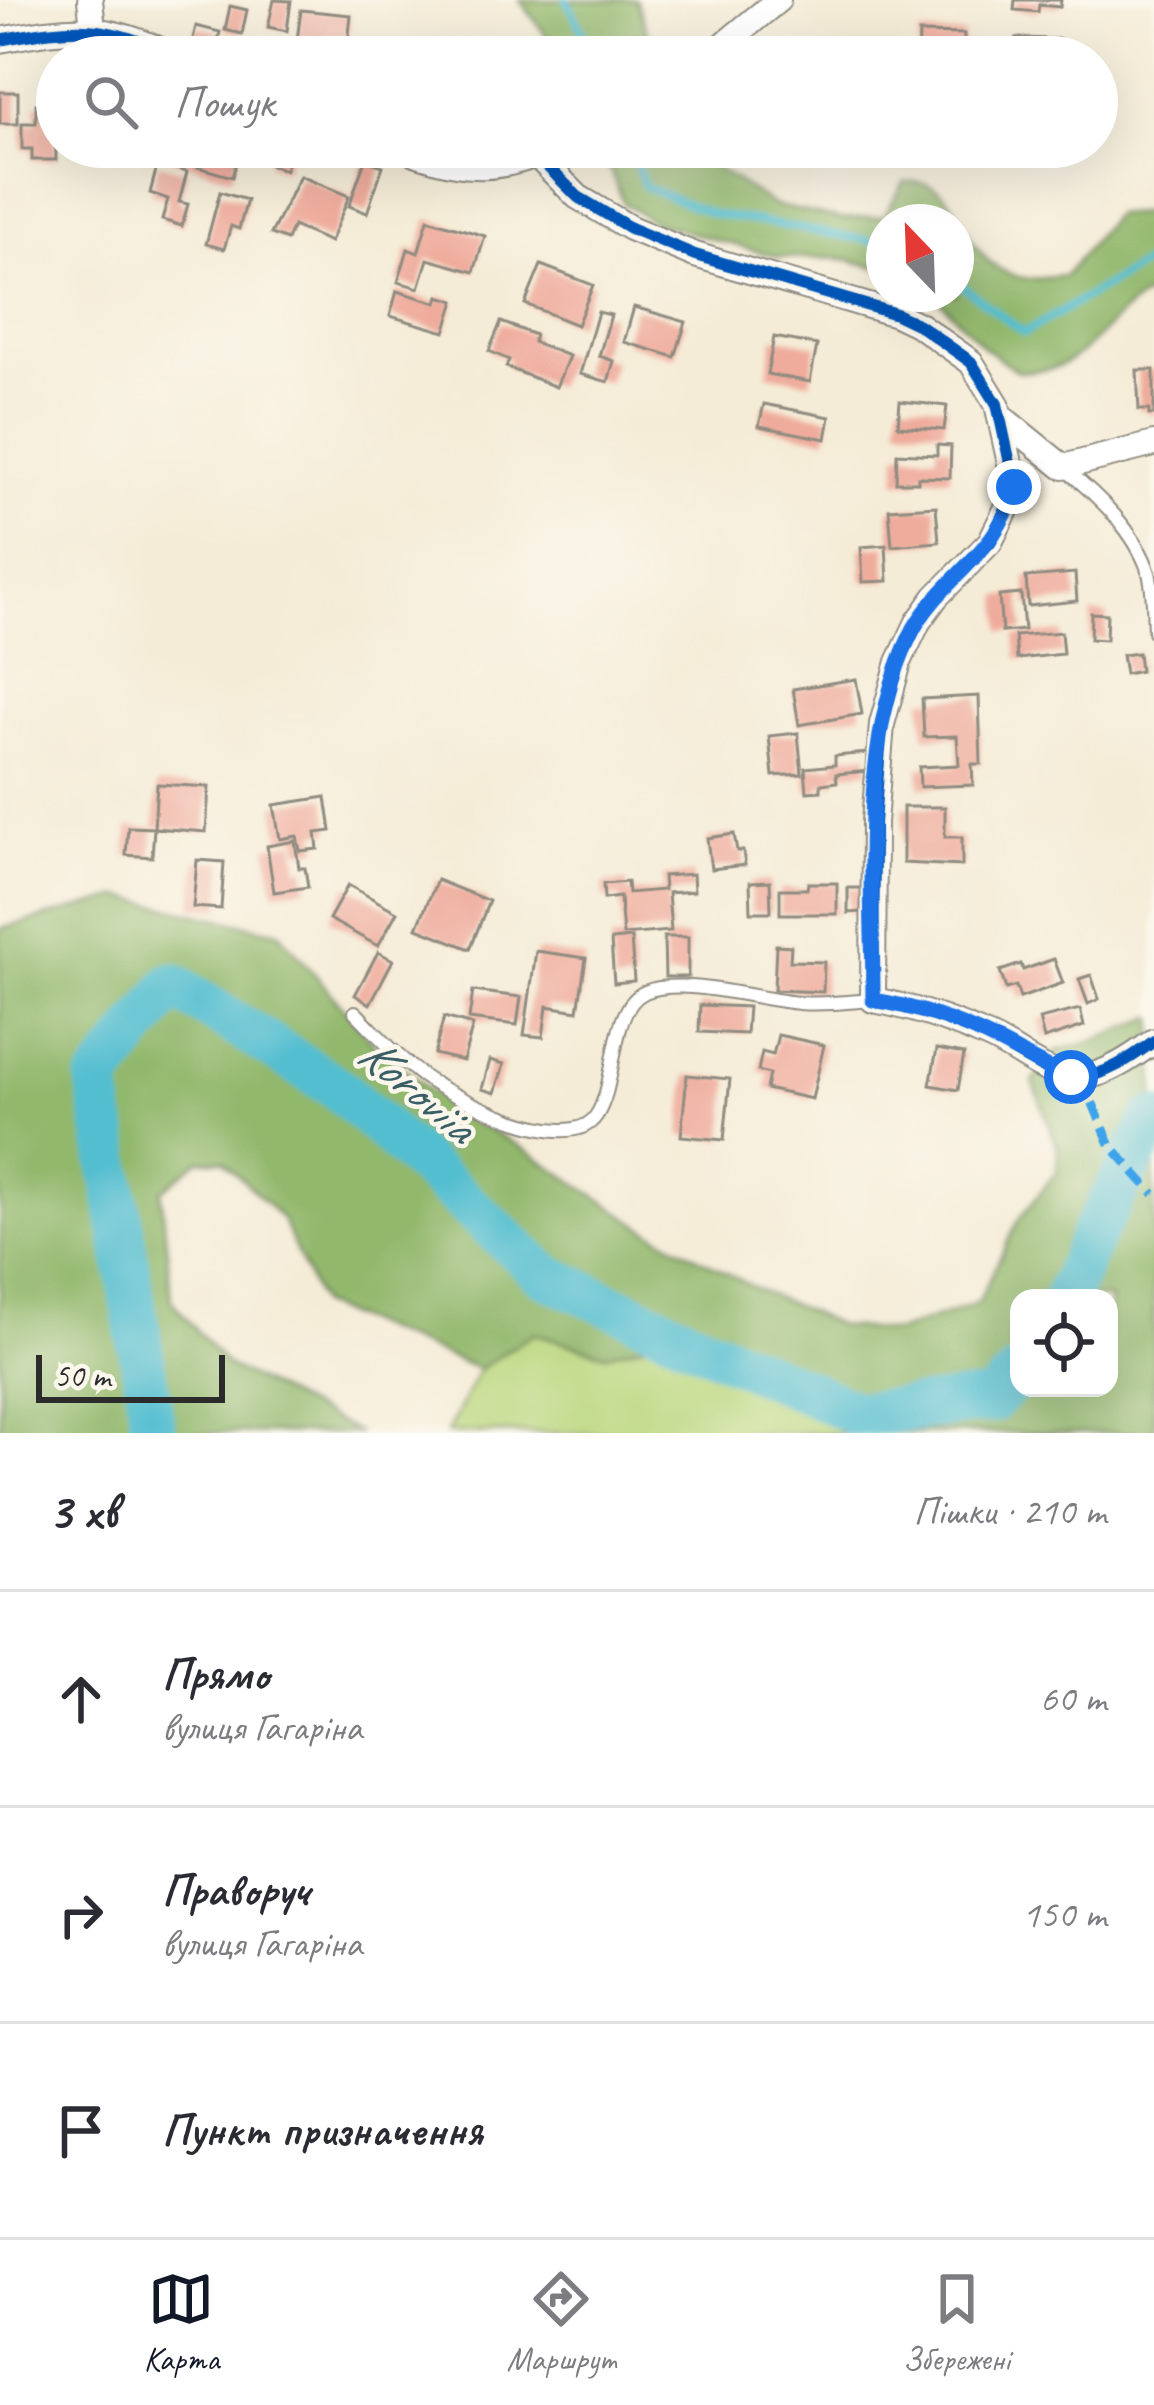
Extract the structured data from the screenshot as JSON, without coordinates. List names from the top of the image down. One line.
{"water":["Koroviia"],"scale_bar":"50 m","north":"top left","page":{"search":"Пошук","scale":"50 m","heading":["3 хв","Пішки · 210 m"],"list":[["Прямо","вулиця Гагаріна","60 m"],["Праворуч","вулиця Гагаріна","150 m"],"Пункт призначення"],"nav":["Карта","Маршрут","Збережені"]}}
